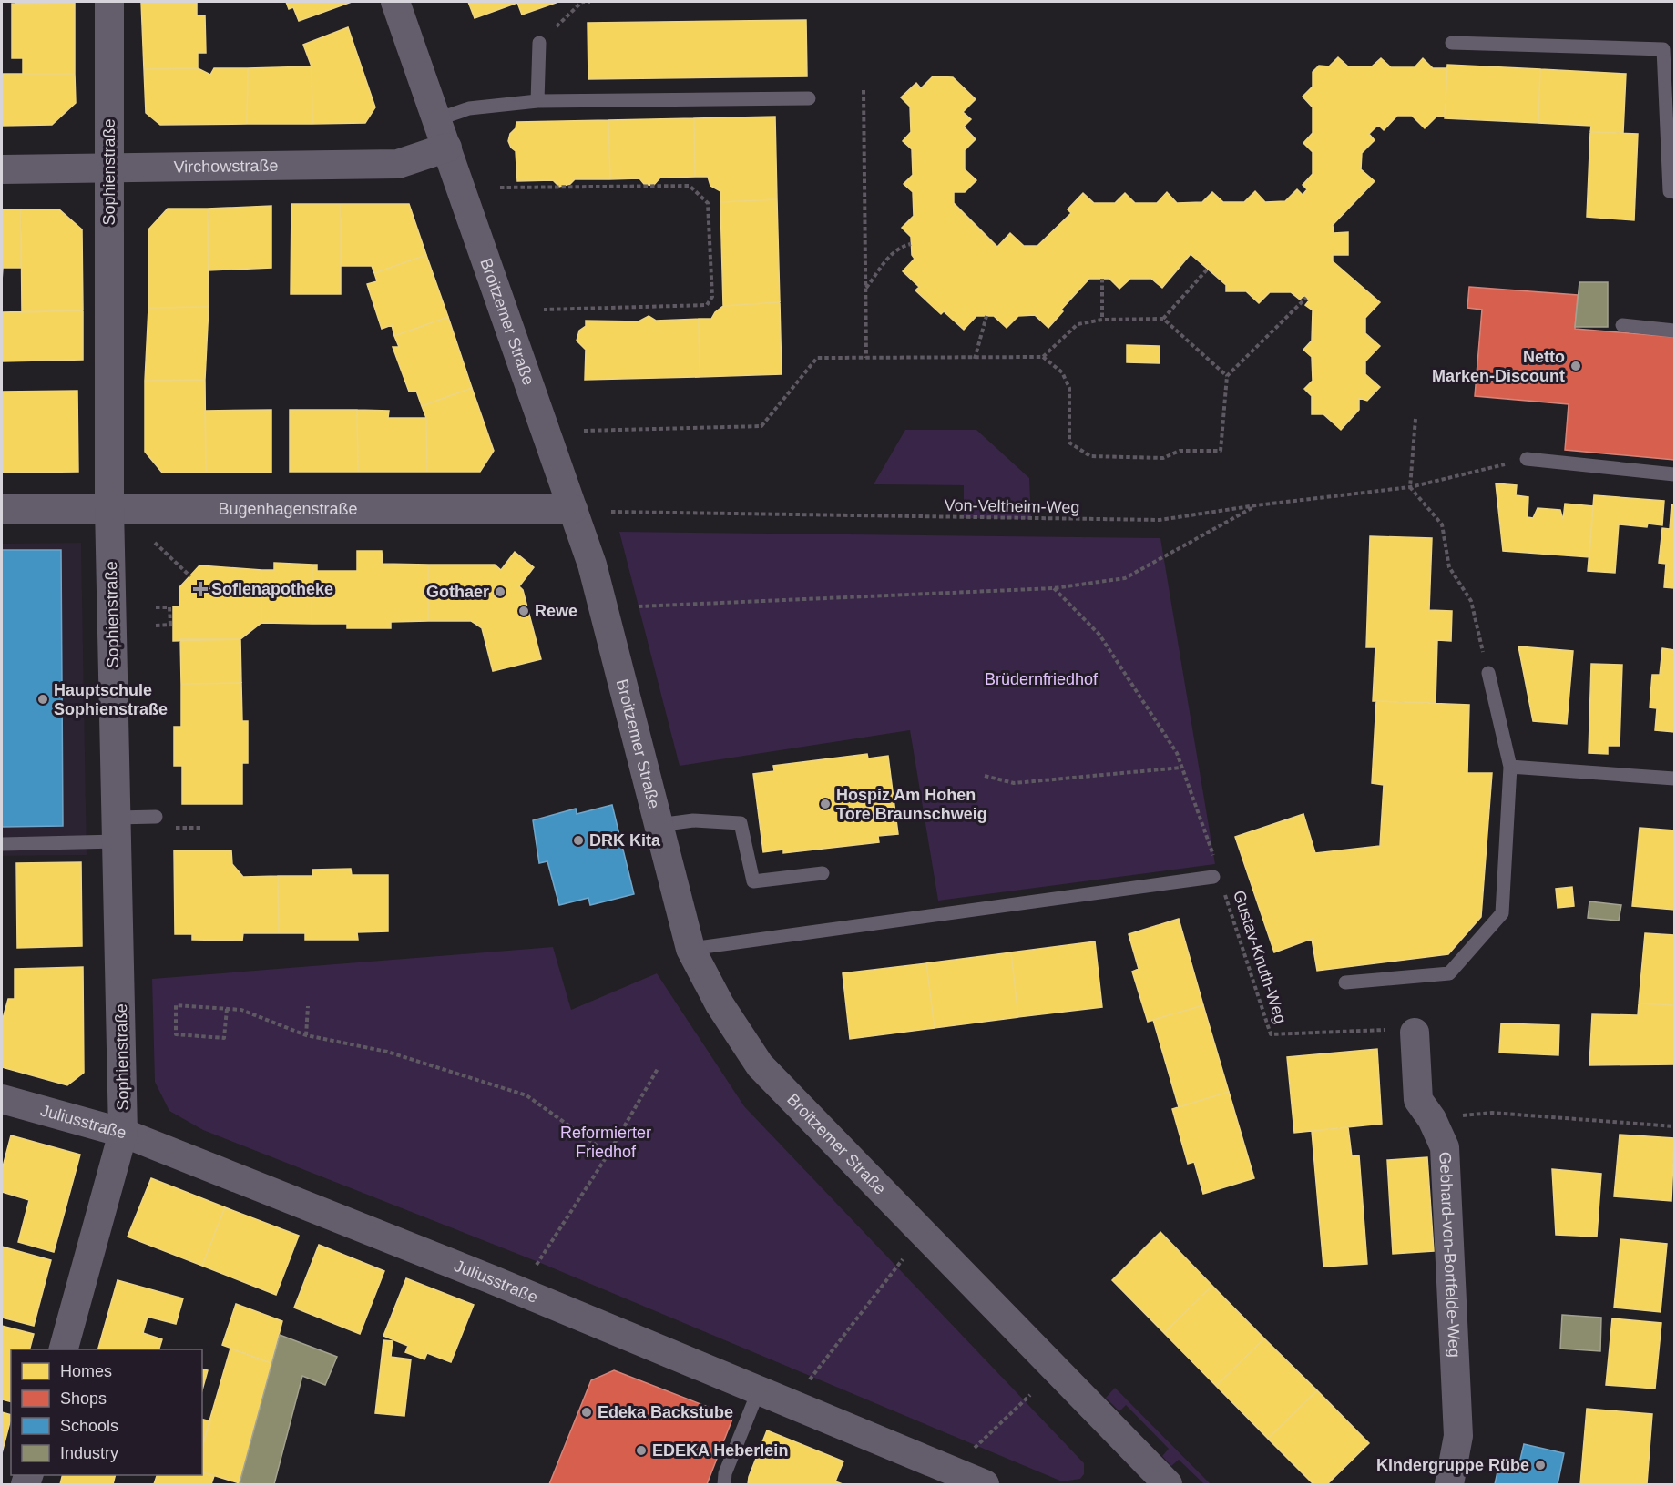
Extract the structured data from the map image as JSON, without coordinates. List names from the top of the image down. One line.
{"streets":{"street":["Virchowstraße","Sophienstraße","Broitzemer Straße","Bugenhagenstraße","Juliusstraße","Gebhard-von-Bortfelde-Weg"],"path":["Von-Veltheim-Weg","Gustav-Knuth-Weg"]},"crossings":[["Virchowstraße","Sophienstraße"],["Virchowstraße","Broitzemer Straße"],["Sophienstraße","Bugenhagenstraße"],["Sophienstraße","Juliusstraße"],["Broitzemer Straße","Bugenhagenstraße"],["Gustav-Knuth-Weg","Gebhard-von-Bortfelde-Weg"]],"parks":["Brüdernfriedhof","Reformierter Friedhof"],"places":{"other":["Netto Marken-Discount","Gothaer","Rewe","Hauptschule Sophienstraße","Hospiz Am Hohen Tore Braunschweig","DRK Kita","Edeka Backstube","EDEKA Heberlein","Kindergruppe Rübe"],"health":["Sofienapotheke"]},"legend":["Homes","Shops","Schools","Industry"]}
